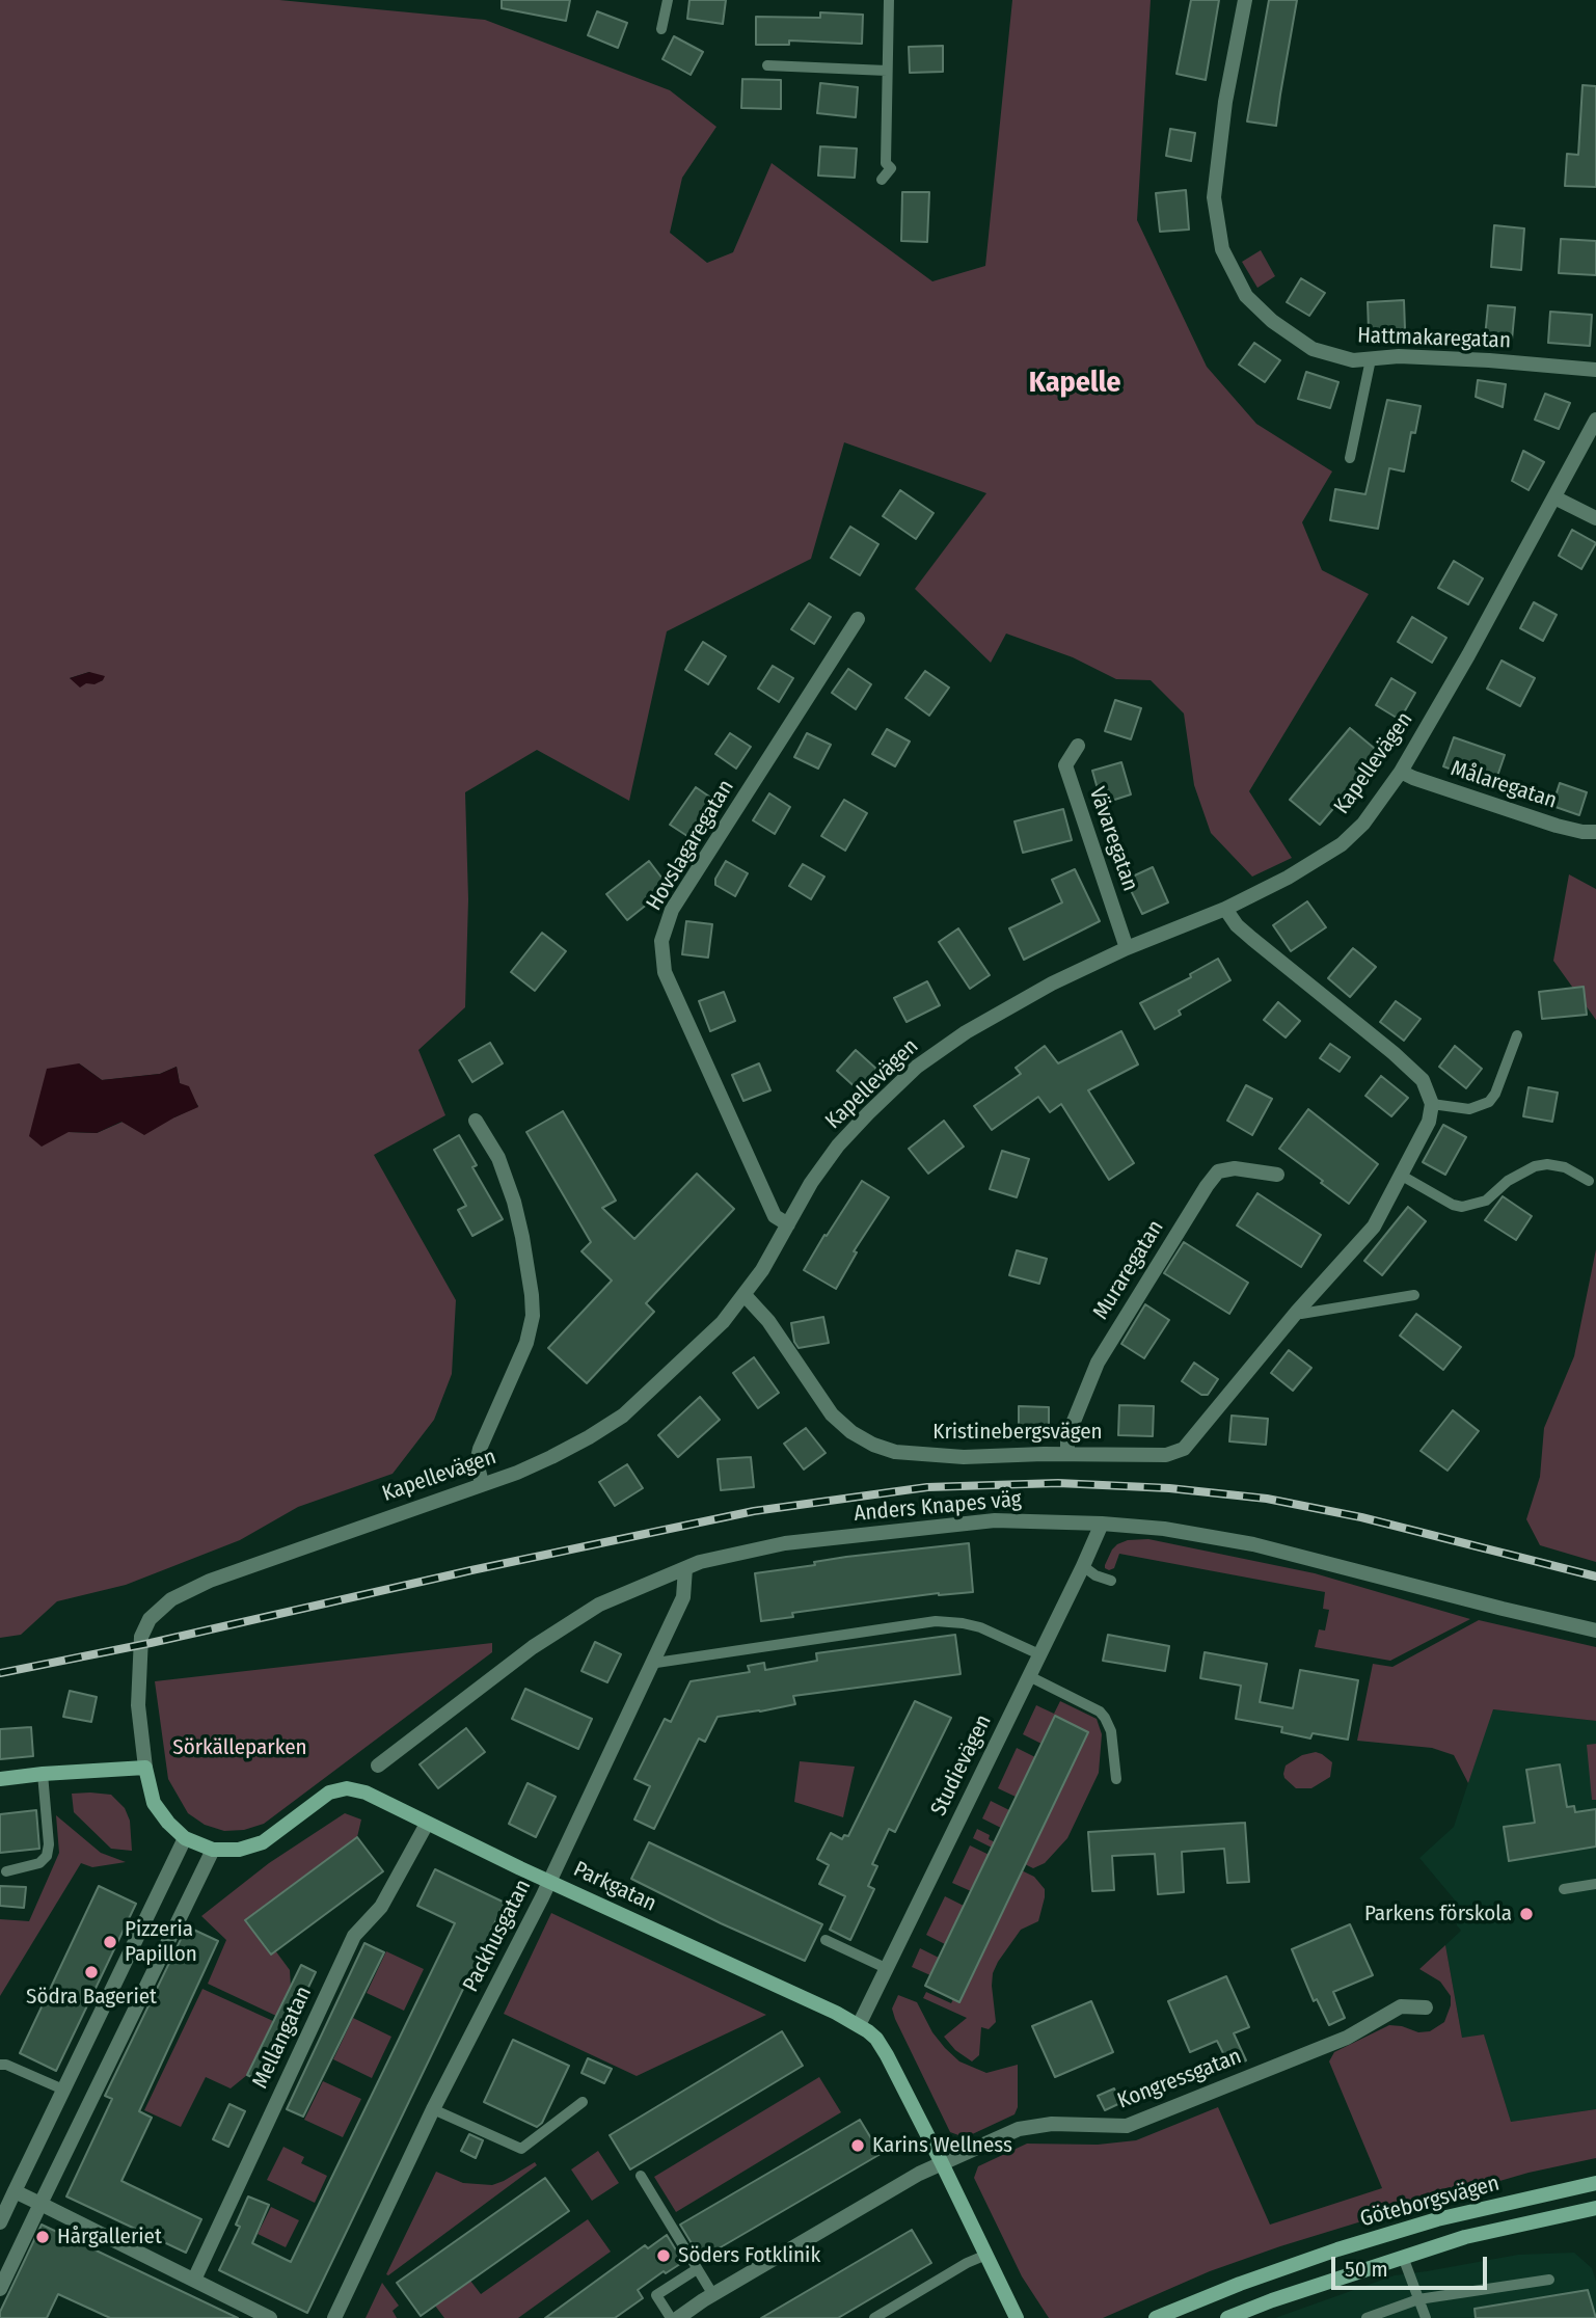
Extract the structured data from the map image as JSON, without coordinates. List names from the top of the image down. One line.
{"streets":{"street":["Hattmakaregatan","Kapellevägen","Målaregatan","Vävaregatan","Hovslagaregatan","Muraregatan","Kristinebergsvägen","Anders Knapes väg","Studievägen","Parkgatan","Packhusgatan","Mellangatan","Kongressgatan","Göteborgsvägen"]},"crossings":[["Kapellevägen","Målaregatan"],["Kapellevägen","Vävaregatan"],["Kapellevägen","Hovslagaregatan"],["Kapellevägen","Kristinebergsvägen"],["Kapellevägen","Parkgatan"],["Muraregatan","Kristinebergsvägen"],["Anders Knapes väg","Studievägen"],["Anders Knapes väg","Packhusgatan"],["Studievägen","Parkgatan"],["Parkgatan","Packhusgatan"],["Parkgatan","Mellangatan"],["Parkgatan","Kongressgatan"]],"districts":["Kapelle"],"parks":["Sörkälleparken"],"places":["Parkens förskola","Pizzeria Papillon","Södra Bageriet","Karins Wellness","Hårgalleriet","Söders Fotklinik"],"scale_bar":"50 m"}
